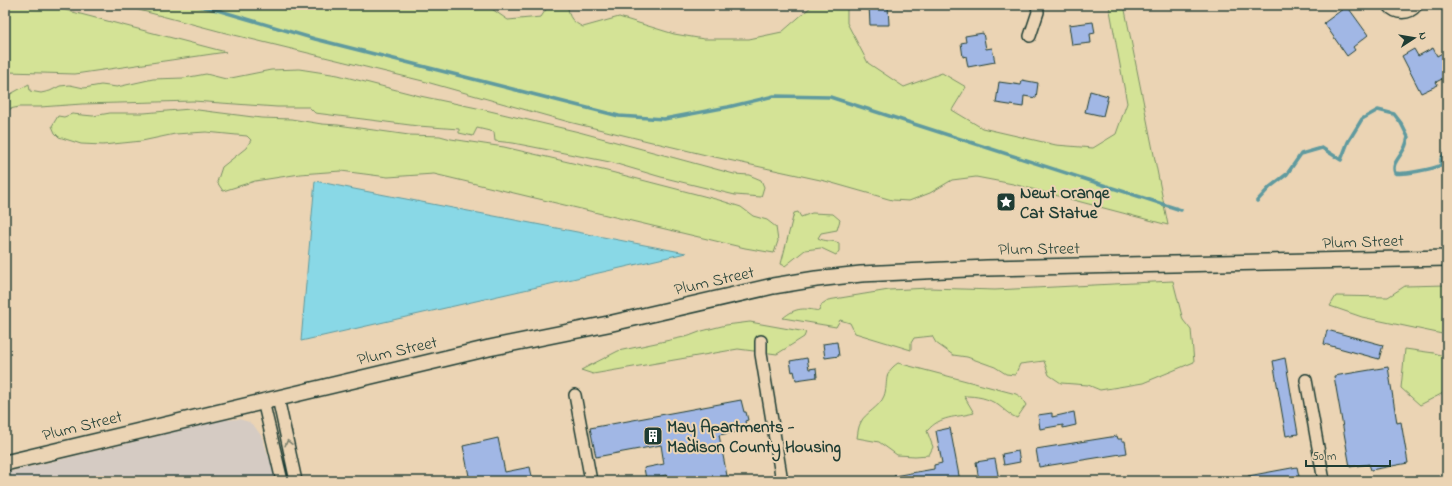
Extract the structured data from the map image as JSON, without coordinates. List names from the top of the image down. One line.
{"streets":{"main road":["Plum Street"]},"places":{"place":["Newt Orange Cat Statue"],"building":["May Apartments - Madison County Housing"]},"scale_bar":"50 m","north":"right"}
